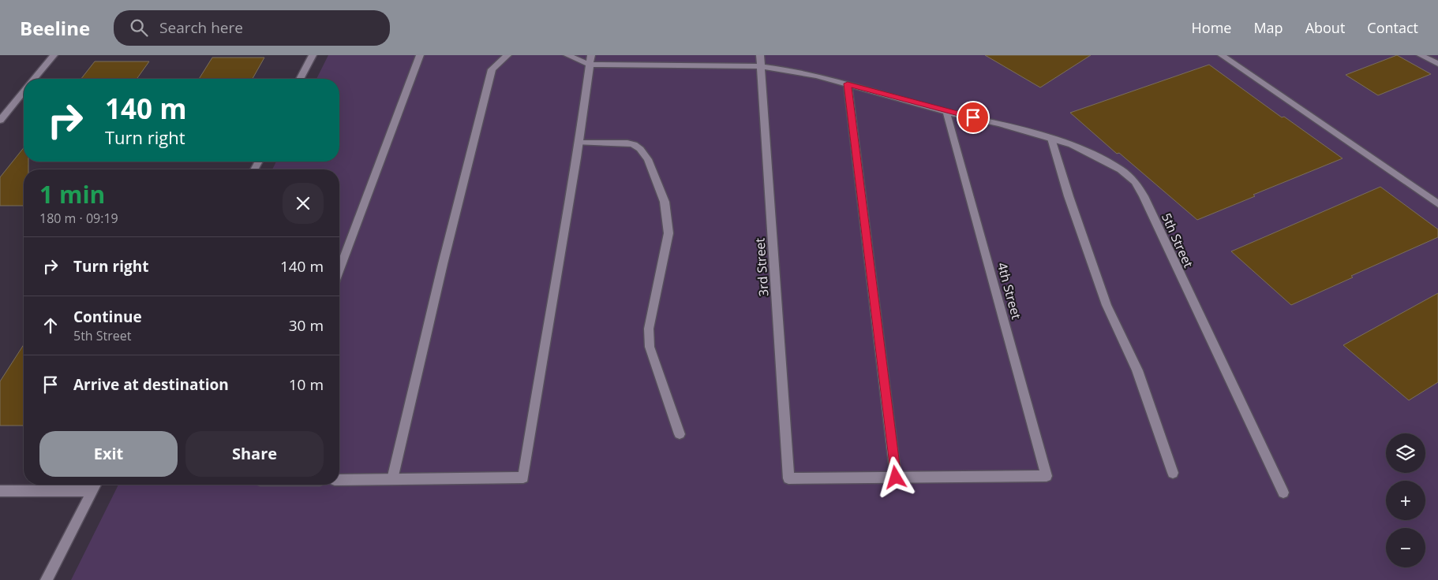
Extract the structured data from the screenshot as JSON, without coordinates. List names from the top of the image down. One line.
{"streets":{"street":["5th Street","3rd Street","4th Street"]},"crossings":[["5th Street","3rd Street"],["5th Street","4th Street"],["3rd Street","4th Street"]],"page":{"header":"Beeline","search":"Search here","nav":["Home","Map","About","Contact"],"turn":["140 m","Turn right"],"heading":["1 min","180 m · 09:19"],"list":[{"name":"Turn right","value":"140 m"},{"name":"Continue","note":"5th Street","value":"30 m"},{"name":"Arrive at destination","value":"10 m"}],"buttons":["Exit","Share"],"map_buttons":["+","−"]}}
